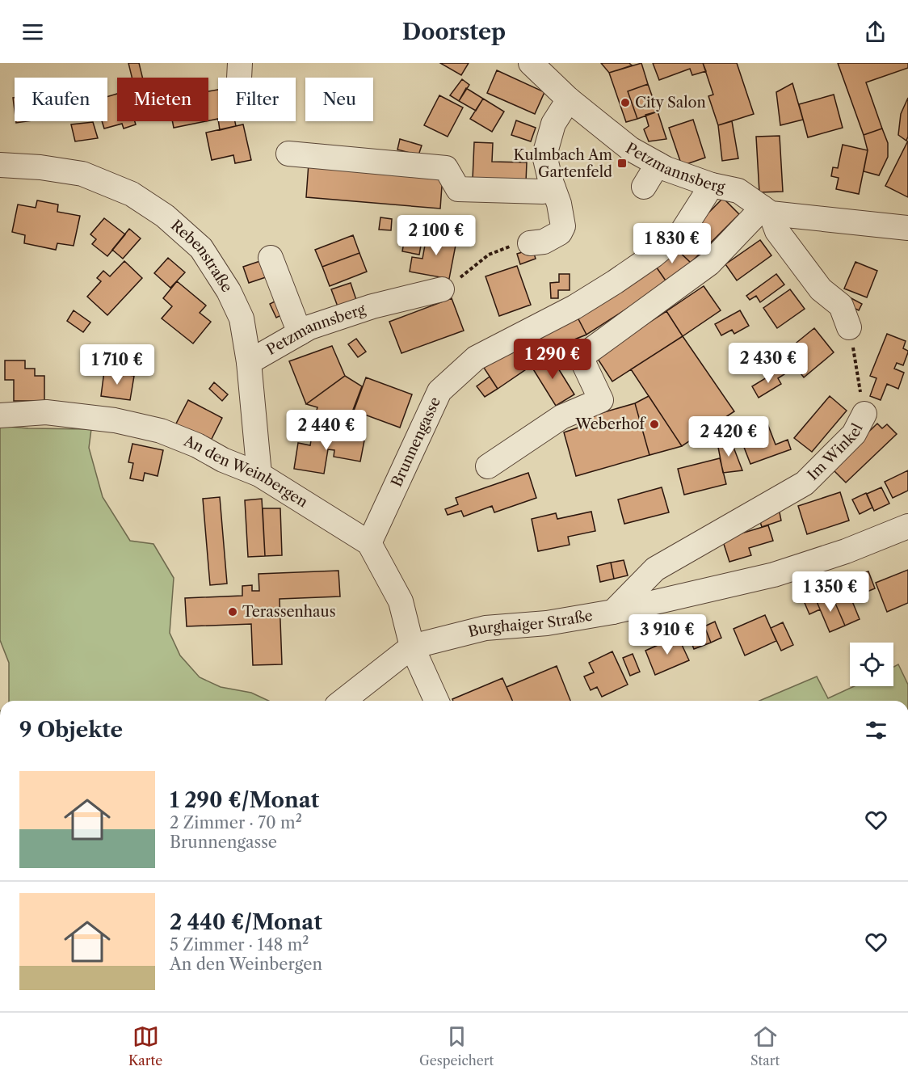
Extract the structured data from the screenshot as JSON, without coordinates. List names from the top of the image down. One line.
{"streets":{"street":["Petzmannsberg","Rebenstraße","Brunnengasse","Im Winkel","An den Weinbergen","Burghaiger Straße"]},"crossings":[["Petzmannsberg","Rebenstraße"],["Petzmannsberg","Brunnengasse"],["Rebenstraße","An den Weinbergen"],["Brunnengasse","An den Weinbergen"],["Im Winkel","Burghaiger Straße"],["An den Weinbergen","Burghaiger Straße"]],"places":{"other":["City Salon","Weberhof","Terassenhaus"],"transit":["Kulmbach Am Gartenfeld"]},"page":{"header":"Doorstep","chip":["Kaufen","Mieten","Filter","Neu"],"price":["2 100 €","1 830 €","1 290 €","2 430 €","1 710 €","2 440 €","2 420 €","1 350 €","3 910 €"],"heading":"9 Objekte","list":[{"name":"1 290 €/Monat","note":"2 Zimmer · 70 m² · Brunnengasse"},{"name":"2 440 €/Monat","note":"5 Zimmer · 148 m² · An den Weinbergen"}],"tabs":["Karte","Gespeichert","Start"]}}
